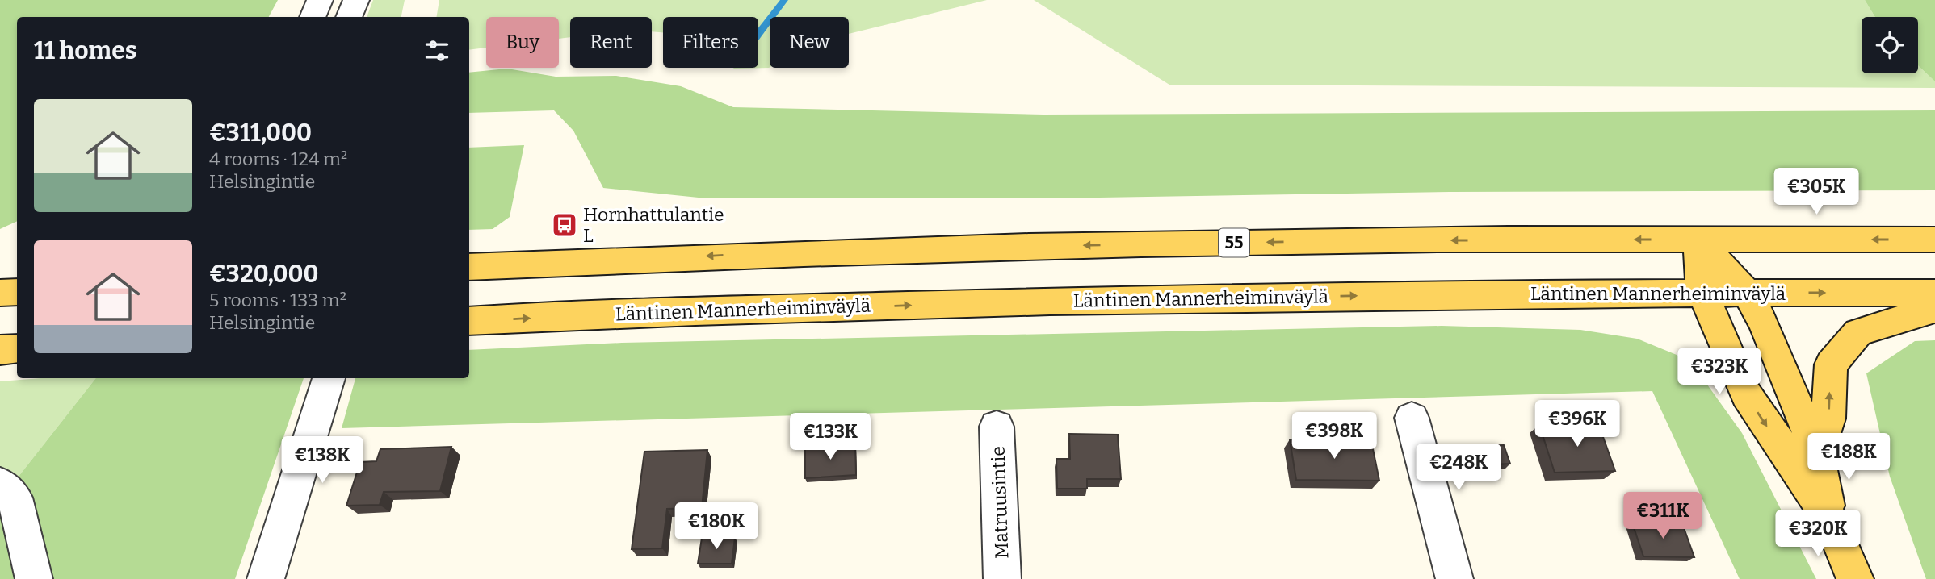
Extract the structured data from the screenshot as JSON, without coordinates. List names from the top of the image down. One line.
{"streets":{"main road":["55","Läntinen Mannerheiminväylä"],"street":["Matruusintie"]},"places":{"bus stop":["Hornhattulantie L"]},"page":{"chip":["Buy","Rent","Filters","New"],"heading":"11 homes","list":[{"name":"€311,000","note":"4 rooms · 124 m² · Helsingintie"},{"name":"€320,000","note":"5 rooms · 133 m² · Helsingintie"}],"price":["€305K","€323K","€396K","€398K","€133K","€188K","€138K","€248K","€311K","€180K","€320K"]}}
